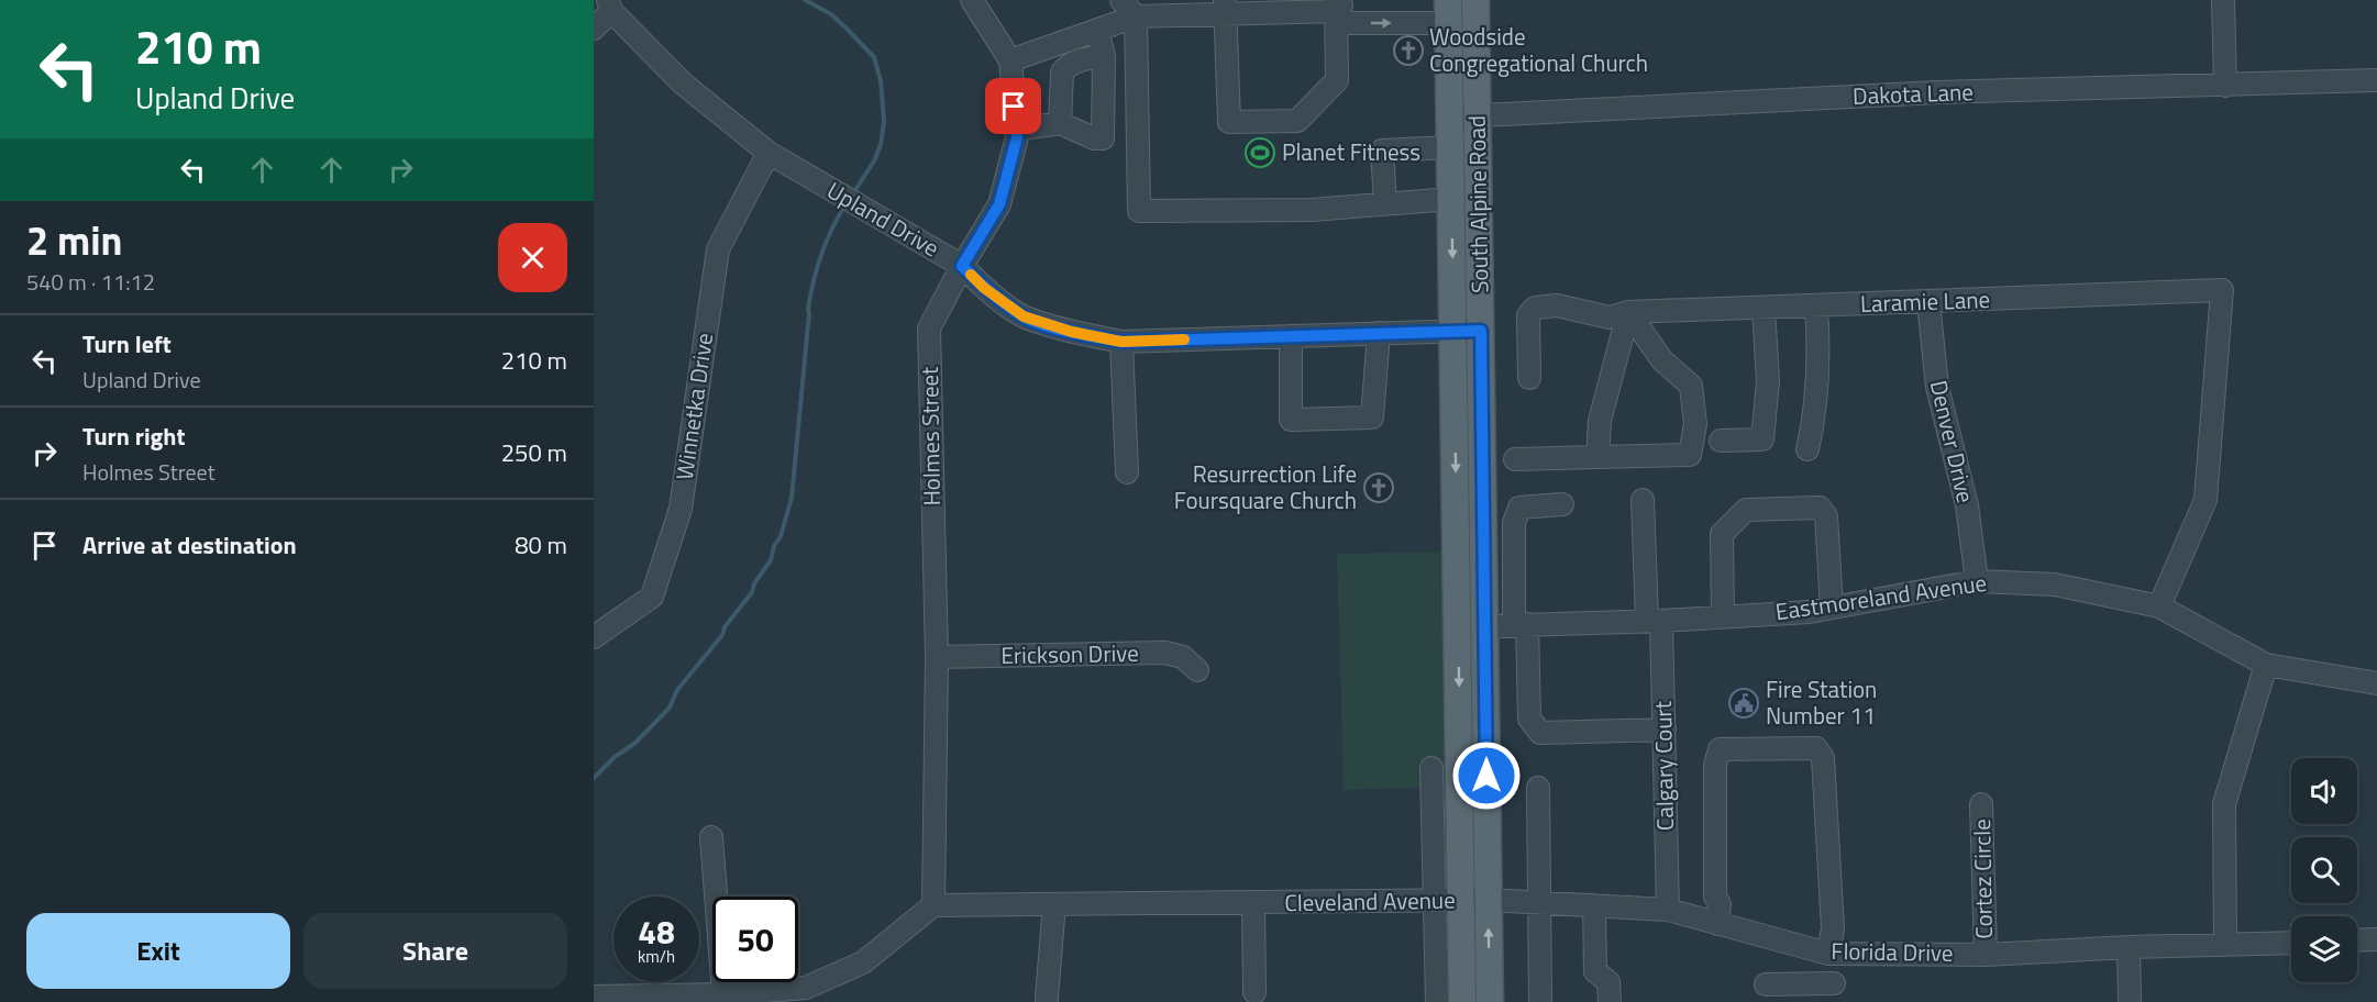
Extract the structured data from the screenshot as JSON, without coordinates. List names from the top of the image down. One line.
{"streets":{"main road":["South Alpine Road"],"street":["Dakota Lane","Upland Drive","Laramie Lane","Winnetka Drive","Holmes Street","Denver Drive","Eastmoreland Avenue","Erickson Drive","Calgary Court","Cortez Circle","Cleveland Avenue","Florida Drive"]},"crossings":[["Dakota Lane","South Alpine Road"],["South Alpine Road","Upland Drive"],["South Alpine Road","Eastmoreland Avenue"],["South Alpine Road","Cleveland Avenue"],["South Alpine Road","Florida Drive"],["Upland Drive","Winnetka Drive"],["Upland Drive","Holmes Street"],["Laramie Lane","Denver Drive"],["Laramie Lane","Eastmoreland Avenue"],["Holmes Street","Erickson Drive"],["Holmes Street","Cleveland Avenue"],["Denver Drive","Eastmoreland Avenue"],["Eastmoreland Avenue","Calgary Court"],["Calgary Court","Florida Drive"],["Cortez Circle","Florida Drive"],["Cleveland Avenue","Florida Drive"]],"places":{"church":["Woodside Congregational Church","Resurrection Life Foursquare Church"],"sports":["Planet Fitness"],"public building":["Fire Station Number 11"]},"page":{"turn":["210 m","Upland Drive"],"heading":["2 min","540 m · 11:12"],"list":[{"name":"Turn left","note":"Upland Drive","value":"210 m"},{"name":"Turn right","note":"Holmes Street","value":"250 m"},{"name":"Arrive at destination","value":"80 m"}],"speed":"48 km/h","limit":"50","buttons":["Exit","Share"]}}
